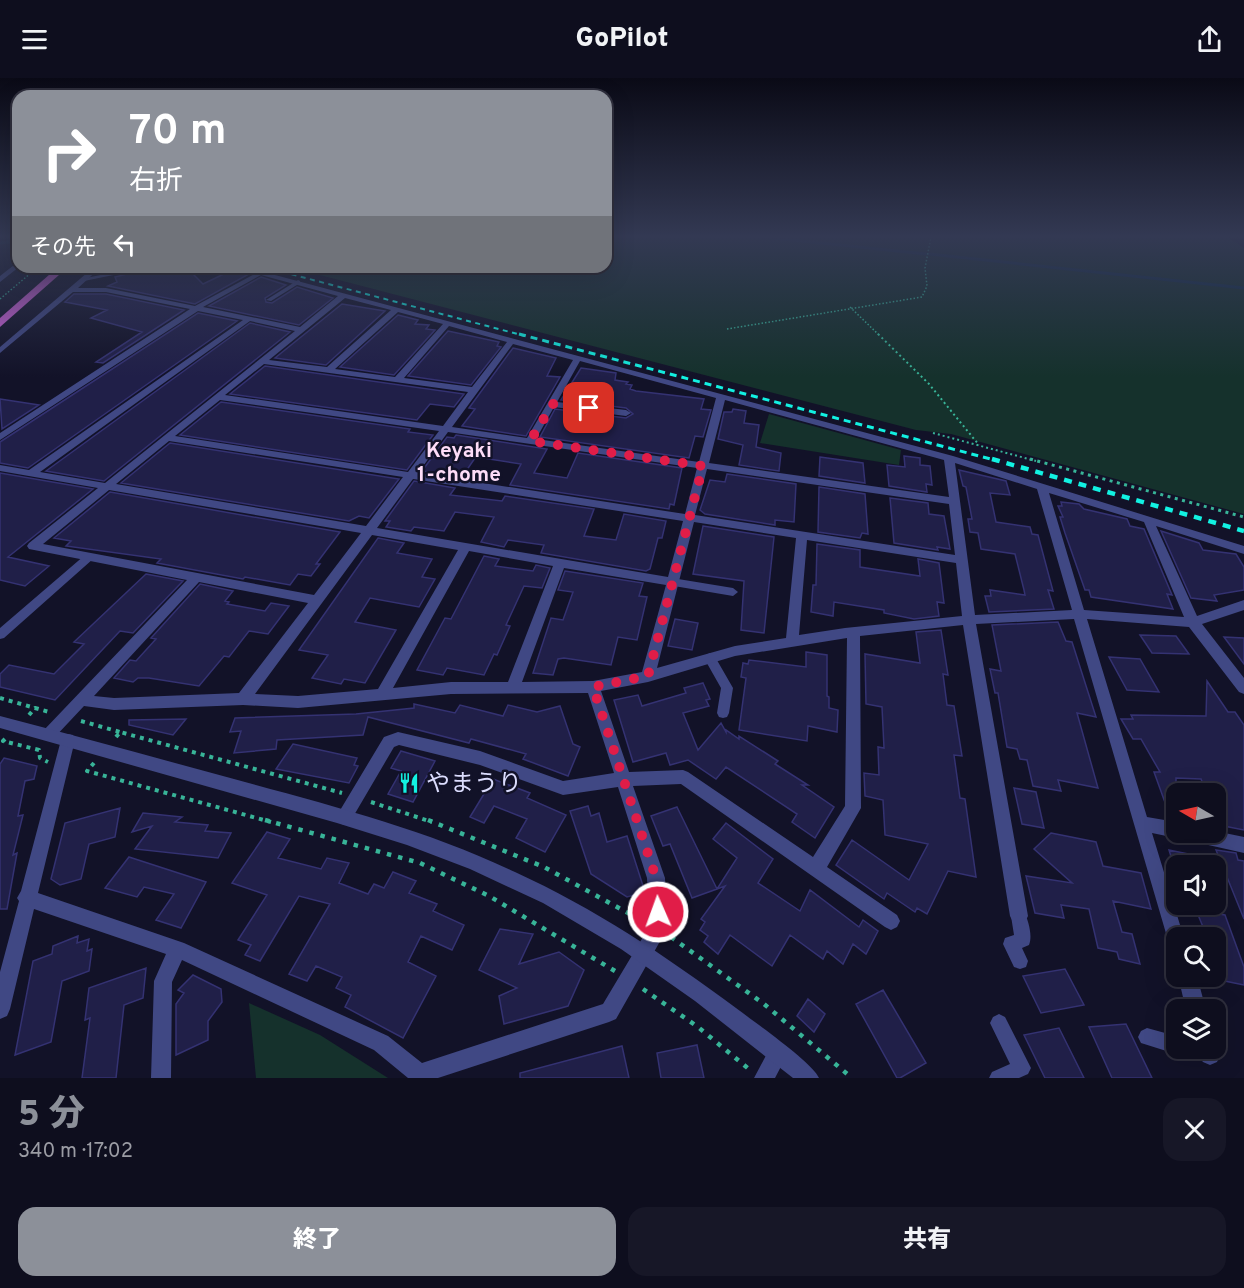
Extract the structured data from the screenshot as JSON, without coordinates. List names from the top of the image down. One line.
{"districts":["Keyaki 1-chome"],"places":{"restaurant":["やまうり"]},"north":"left","page":{"header":"GoPilot","turn":["70 m","右折"],"then":"その先","heading":["5 分","340 m · 17:02"],"buttons":["終了","共有"]}}
